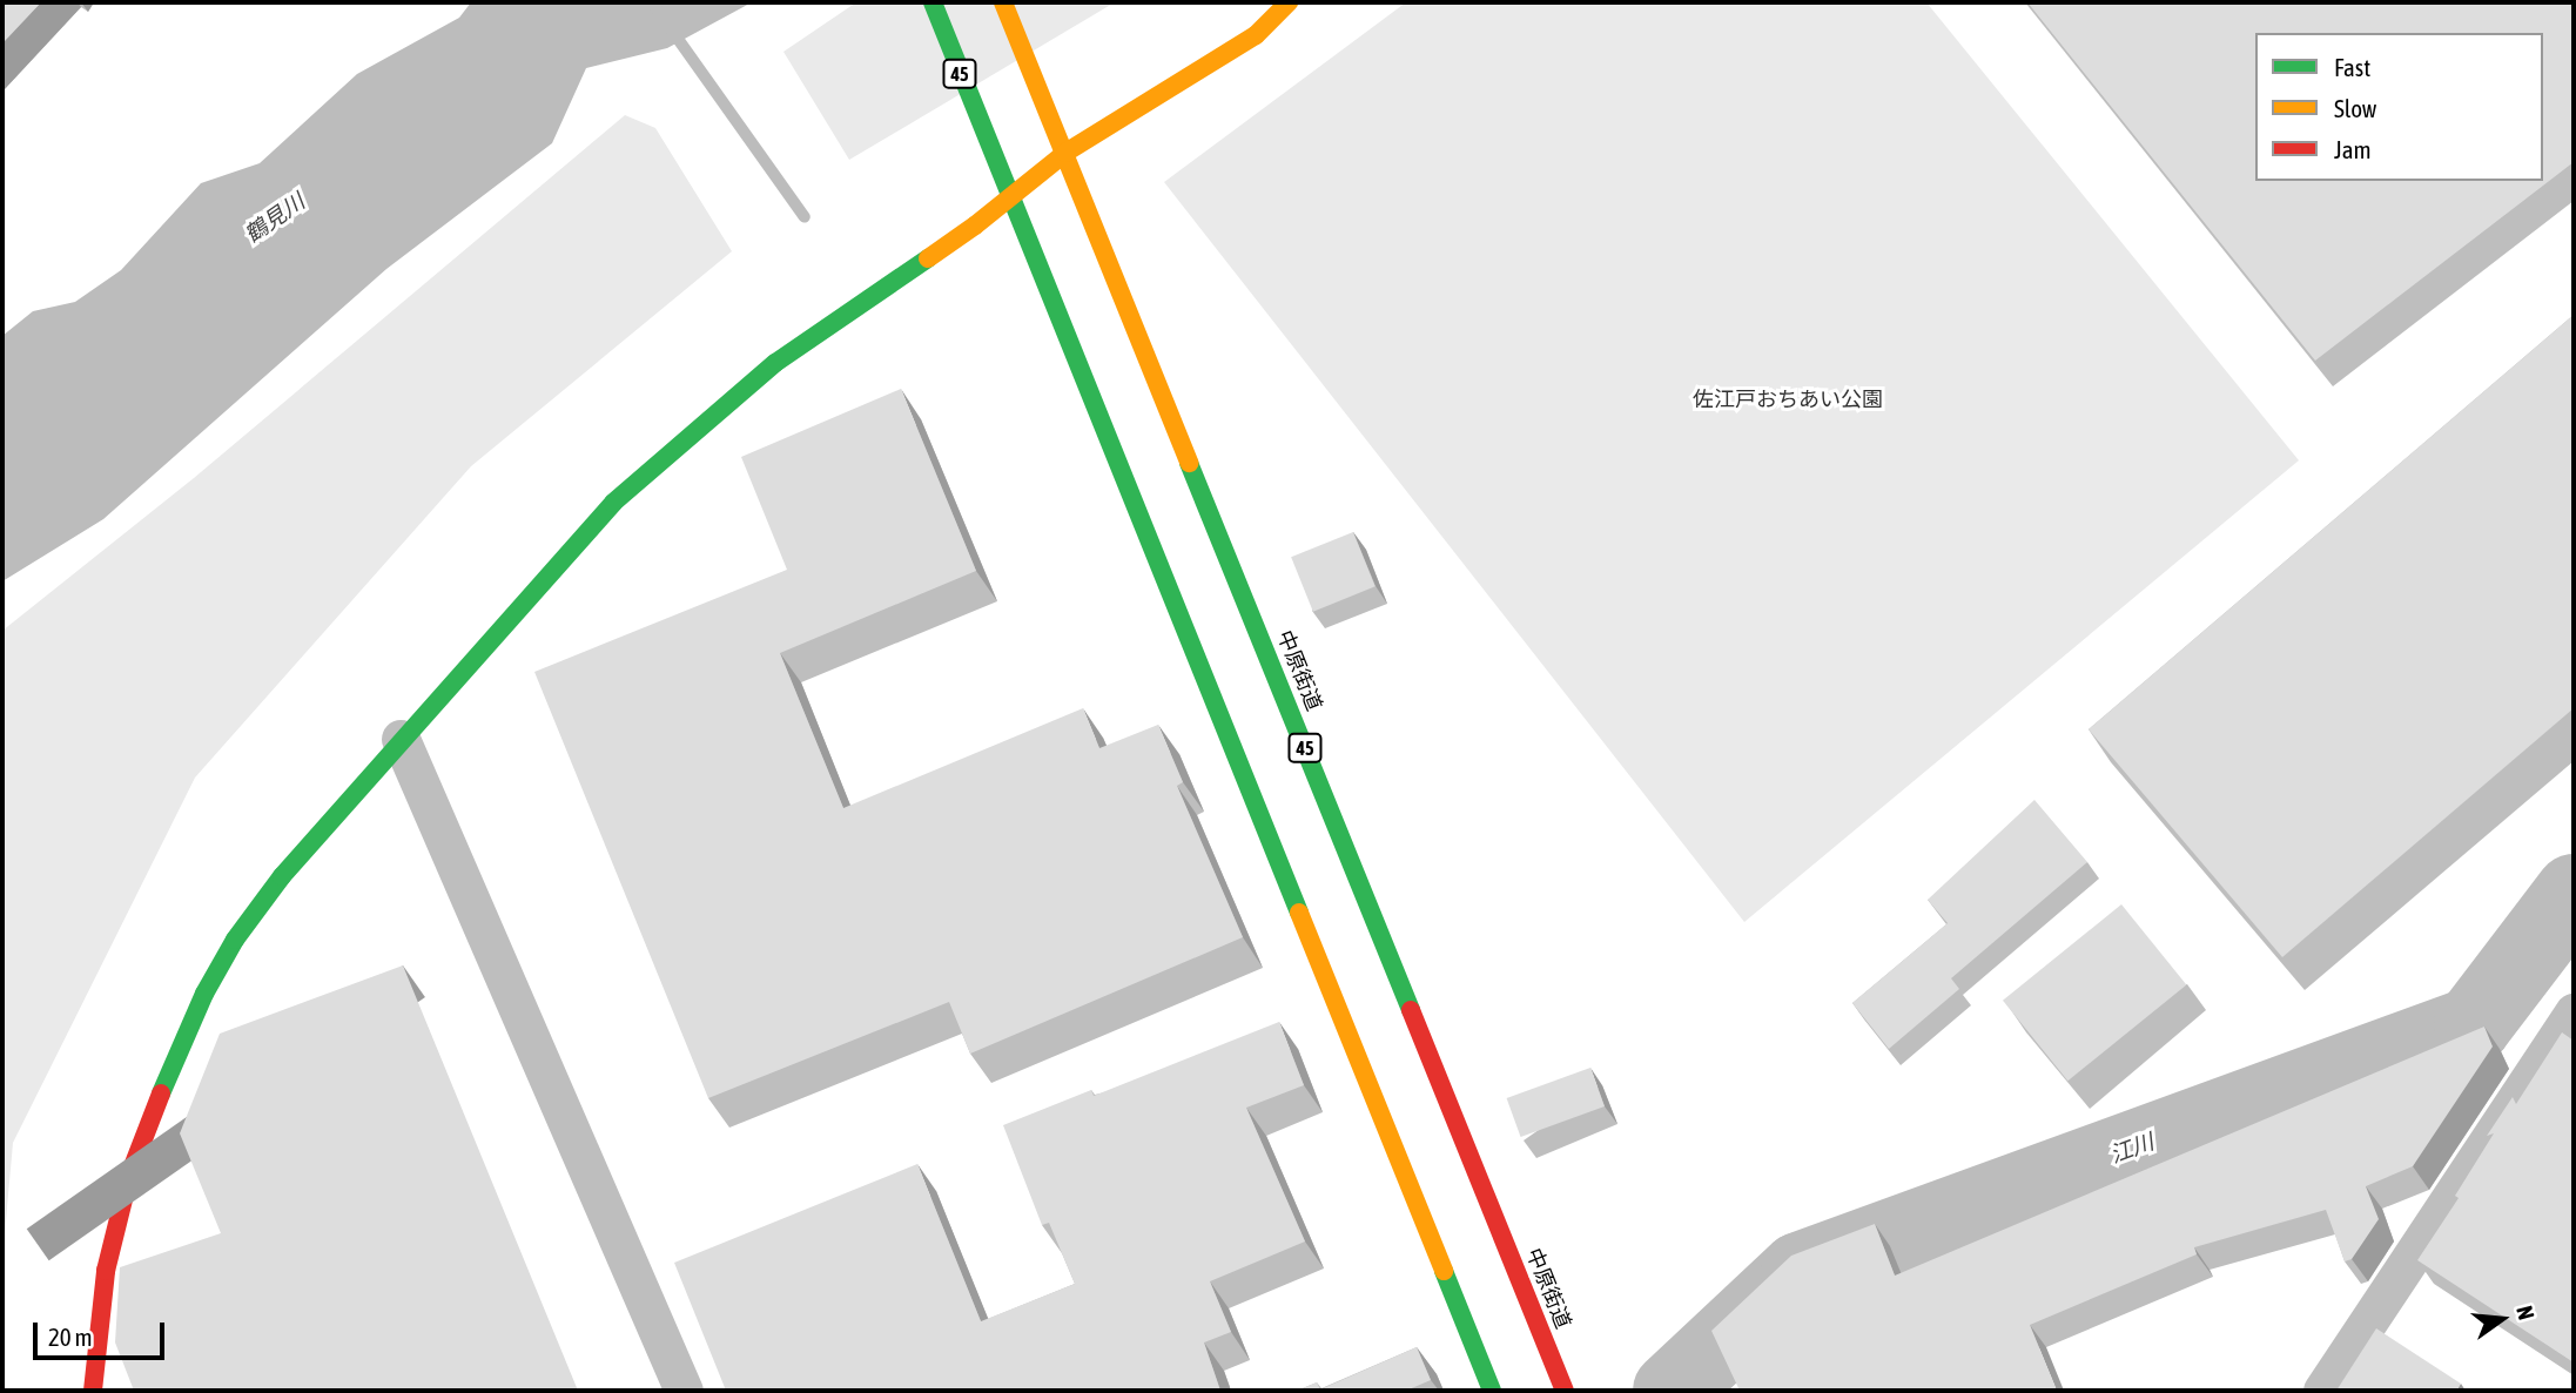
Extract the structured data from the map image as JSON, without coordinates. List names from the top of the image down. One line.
{"streets":{"main road":["45","中原街道"]},"water":["鶴見川","江川"],"parks":["佐江戸おちあい公園"],"legend":["Fast","Slow","Jam"],"scale_bar":"20 m","north":"right"}
